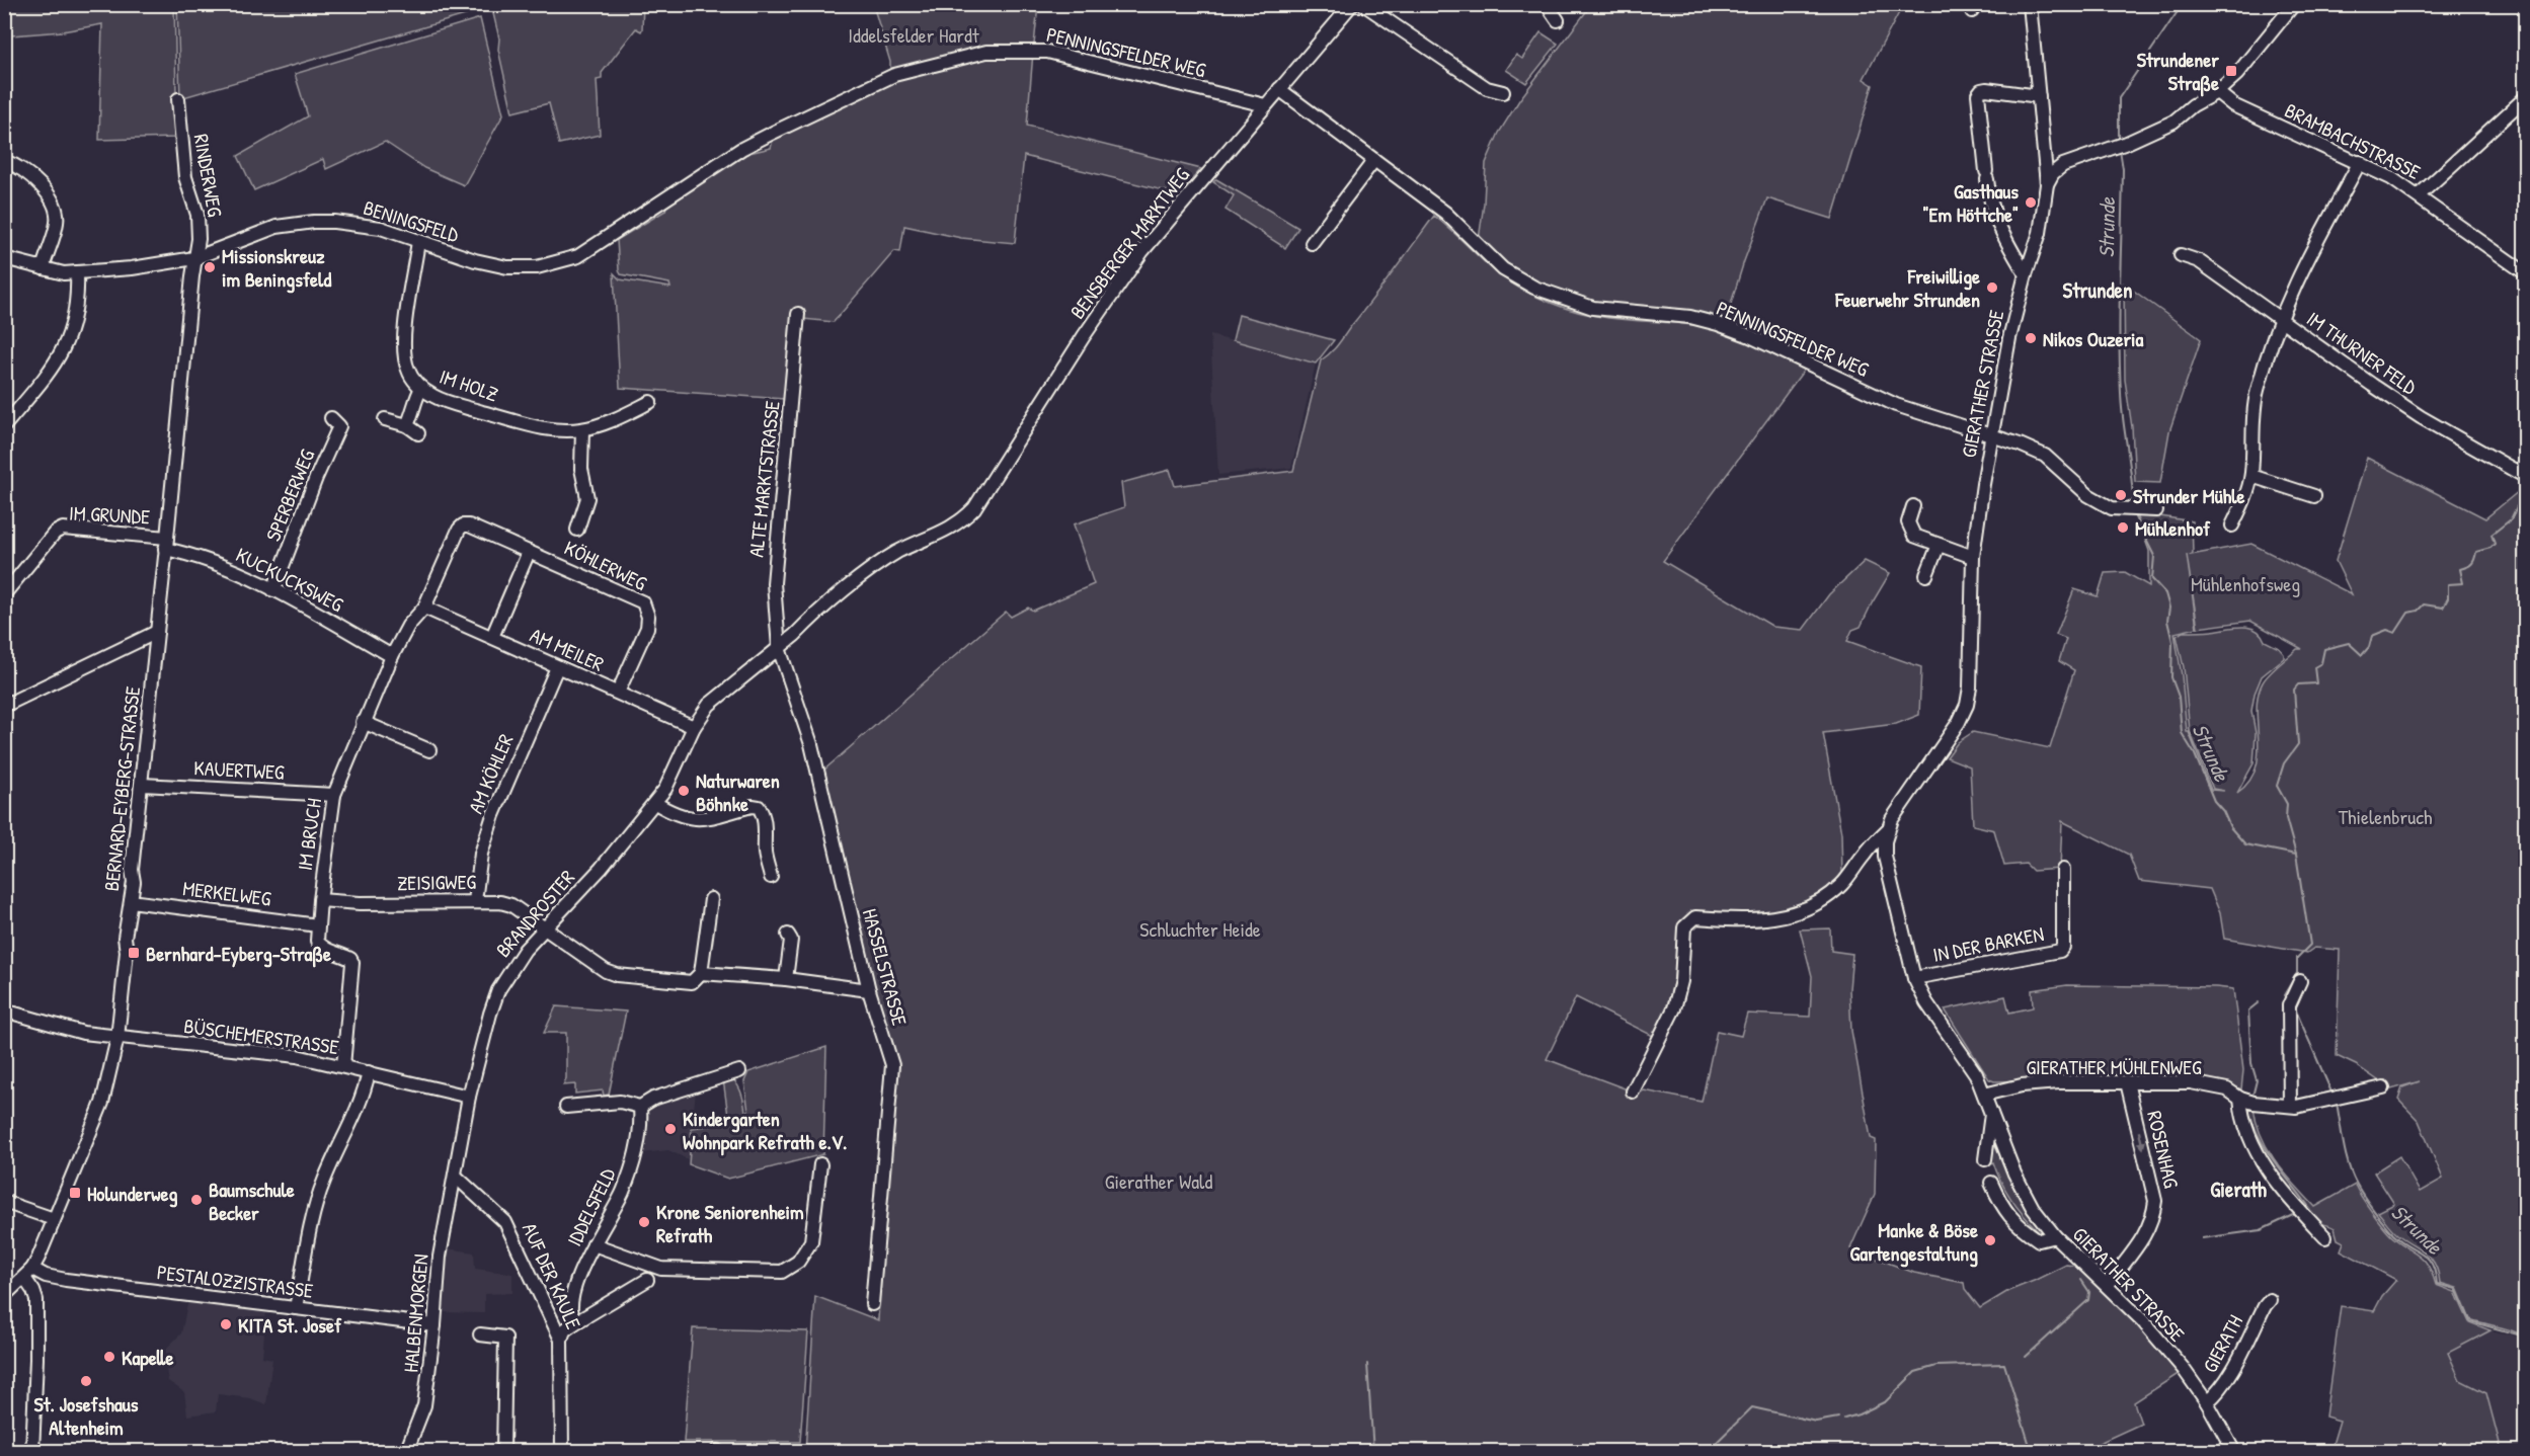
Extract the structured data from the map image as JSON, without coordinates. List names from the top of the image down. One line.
{"streets":{"street":["PENNINGSFELDER WEG","BRAMBACHSTRASSE","RINDERWEG","BENINGSFELD","BENSBERGER MARKTWEG","IM THURNER FELD","GIERATHER STRASSE","IM HOLZ","ALTE MARKTSTRASSE","SPERBERWEG","IM GRUNDE","KÖHLERWEG","KUCKUCKSWEG","AM MEILER","KAUERTWEG","AM KÖHLER","BERNARD-EYBERG-STRASSE","IM BRUCH","ZEISIGWEG","MERKELWEG","BRANDROSTER","IN DER BARKEN","HASSELSTRASSE","BÜSCHEMERSTRASSE","GIERATHER MÜHLENWEG","ROSENHAG","IDDELSFELD","AUF DER KAULE","PESTALOZZISTRASSE","HALBENMORGEN","GIERATH"]},"crossings":[["PENNINGSFELDER WEG","BENINGSFELD"],["PENNINGSFELDER WEG","BENSBERGER MARKTWEG"],["PENNINGSFELDER WEG","GIERATHER STRASSE"],["RINDERWEG","BENINGSFELD"],["RINDERWEG","BERNARD-EYBERG-STRASSE"],["BENINGSFELD","IM HOLZ"],["BENINGSFELD","BERNARD-EYBERG-STRASSE"],["BENSBERGER MARKTWEG","BRANDROSTER"],["GIERATHER STRASSE","IN DER BARKEN"],["GIERATHER STRASSE","GIERATHER MÜHLENWEG"],["GIERATHER STRASSE","ROSENHAG"],["GIERATHER STRASSE","GIERATH"],["ALTE MARKTSTRASSE","BRANDROSTER"],["ALTE MARKTSTRASSE","HASSELSTRASSE"],["SPERBERWEG","KUCKUCKSWEG"],["IM GRUNDE","KUCKUCKSWEG"],["IM GRUNDE","BERNARD-EYBERG-STRASSE"],["KÖHLERWEG","AM MEILER"],["KÖHLERWEG","IM BRUCH"],["KUCKUCKSWEG","BERNARD-EYBERG-STRASSE"],["KUCKUCKSWEG","IM BRUCH"],["AM MEILER","AM KÖHLER"],["AM MEILER","IM BRUCH"],["AM MEILER","BRANDROSTER"],["KAUERTWEG","BERNARD-EYBERG-STRASSE"],["KAUERTWEG","IM BRUCH"],["AM KÖHLER","ZEISIGWEG"],["BERNARD-EYBERG-STRASSE","MERKELWEG"],["BERNARD-EYBERG-STRASSE","BÜSCHEMERSTRASSE"],["BERNARD-EYBERG-STRASSE","PESTALOZZISTRASSE"],["IM BRUCH","ZEISIGWEG"],["IM BRUCH","MERKELWEG"],["IM BRUCH","BÜSCHEMERSTRASSE"],["ZEISIGWEG","BRANDROSTER"],["BRANDROSTER","HASSELSTRASSE"],["BRANDROSTER","BÜSCHEMERSTRASSE"],["BRANDROSTER","AUF DER KAULE"],["BRANDROSTER","HALBENMORGEN"],["GIERATHER MÜHLENWEG","ROSENHAG"],["AUF DER KAULE","HALBENMORGEN"],["PESTALOZZISTRASSE","HALBENMORGEN"]],"one_way":["ROSENHAG"],"districts":["Strunden","Gierath"],"water":["Strunde"],"parks":["Iddelsfelder Hardt","Mühlenhofsweg","Thielenbruch","Schluchter Heide","Gierather Wald"],"places":{"transit":["Strundener Straße","Bernhard-Eyberg-Straße","Holunderweg"],"other":["Gasthaus \"Em Höttche\"","Missionskreuz im Beningsfeld","Freiwillige Feuerwehr Strunden","Nikos Ouzeria","Strunder Mühle","Mühlenhof","Naturwaren Böhnke","Kindergarten Wohnpark Refrath e.V.","Baumschule Becker","Krone Seniorenheim Refrath","Manke & Böse Gartengestaltung","KITA St. Josef","Kapelle","St. Josefshaus Altenheim"]}}
